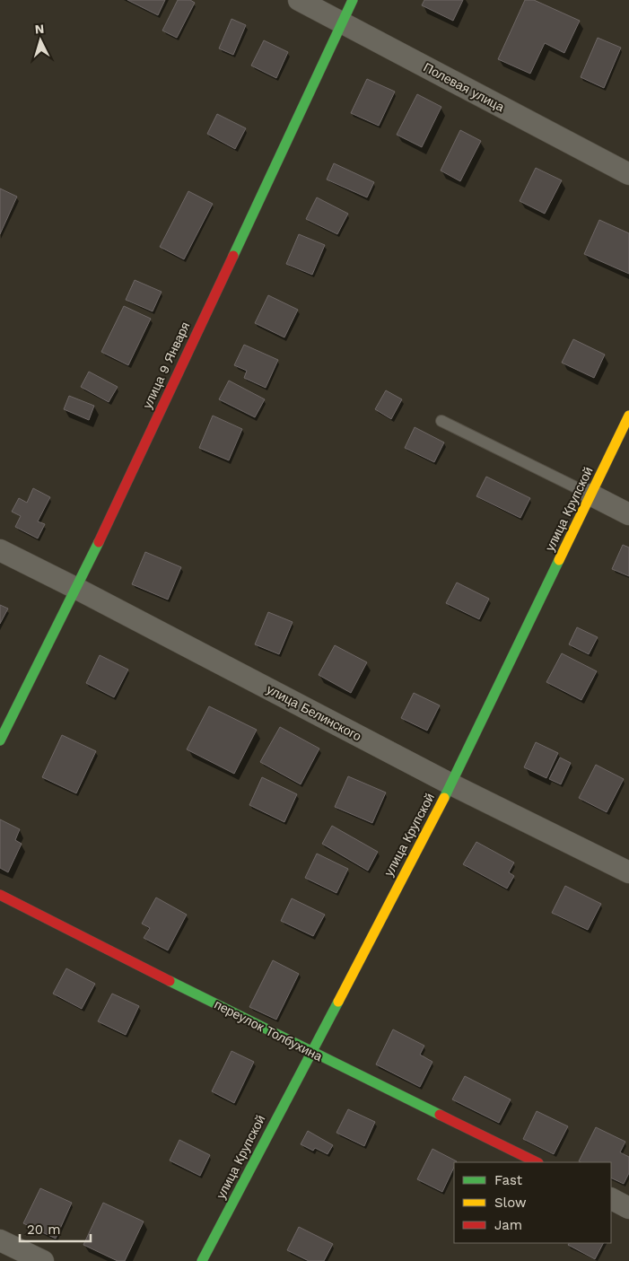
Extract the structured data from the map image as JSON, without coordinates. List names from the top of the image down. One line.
{"streets":{"street":["Полевая улица","улица 9 Января","улица Крупской","улица Белинского","переулок Толбухина"]},"crossings":[["Полевая улица","улица 9 Января"],["улица 9 Января","улица Белинского"],["улица Крупской","улица Белинского"],["улица Крупской","переулок Толбухина"]],"legend":["Fast","Slow","Jam"],"scale_bar":"20 m","north":"top"}
